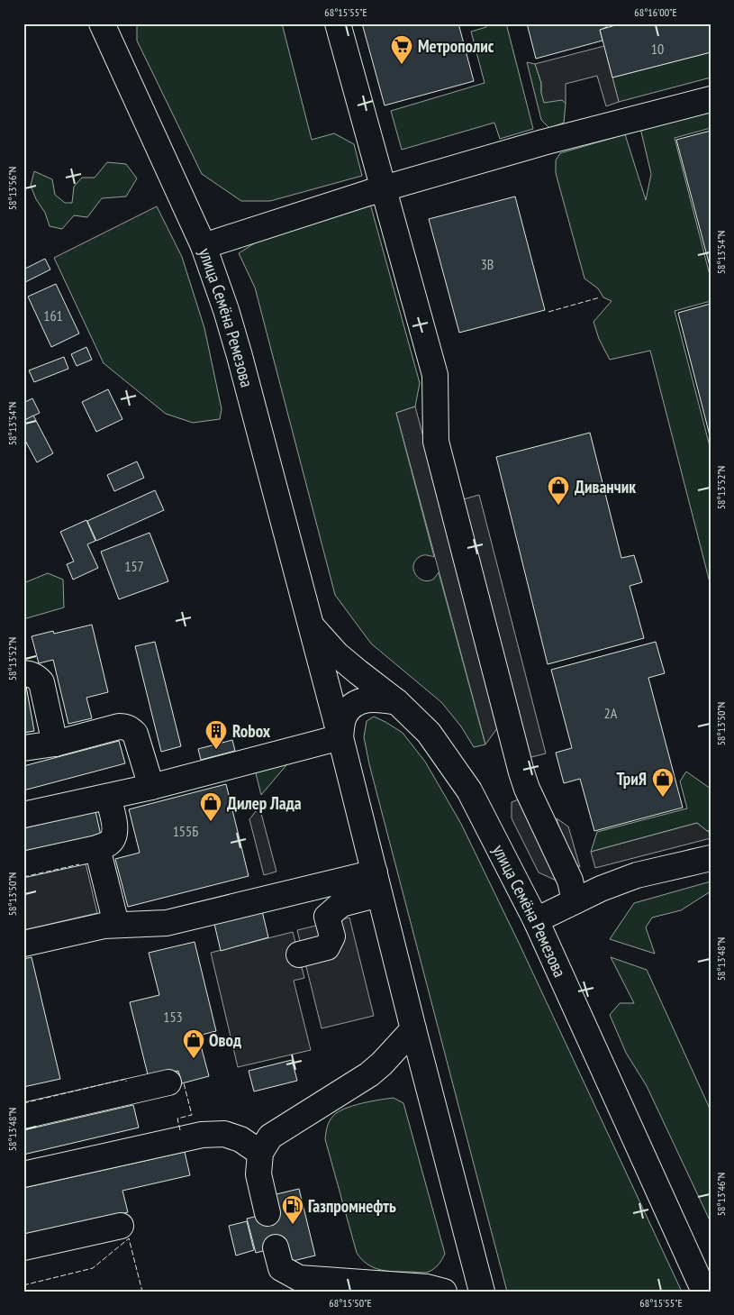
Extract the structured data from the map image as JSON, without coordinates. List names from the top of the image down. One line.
{"streets":{"main road":["улица Семёна Ремезова"]},"places":{"supermarket":["Метрополис"],"shop":["Диванчик","ТриЯ","Дилер Лада","Овод"],"building":["Robox"],"fuel station":["Газпромнефть"]},"house_numbers":["10","3В","161","157","2А","155Б","153"],"coordinates":["68°15'55\"E","68°16'00\"E","58°13'56\"N","58°13'54\"N","58°13'52\"N","58°13'50\"N","58°13'48\"N","58°13'46\"N","68°15'50\"E"]}
